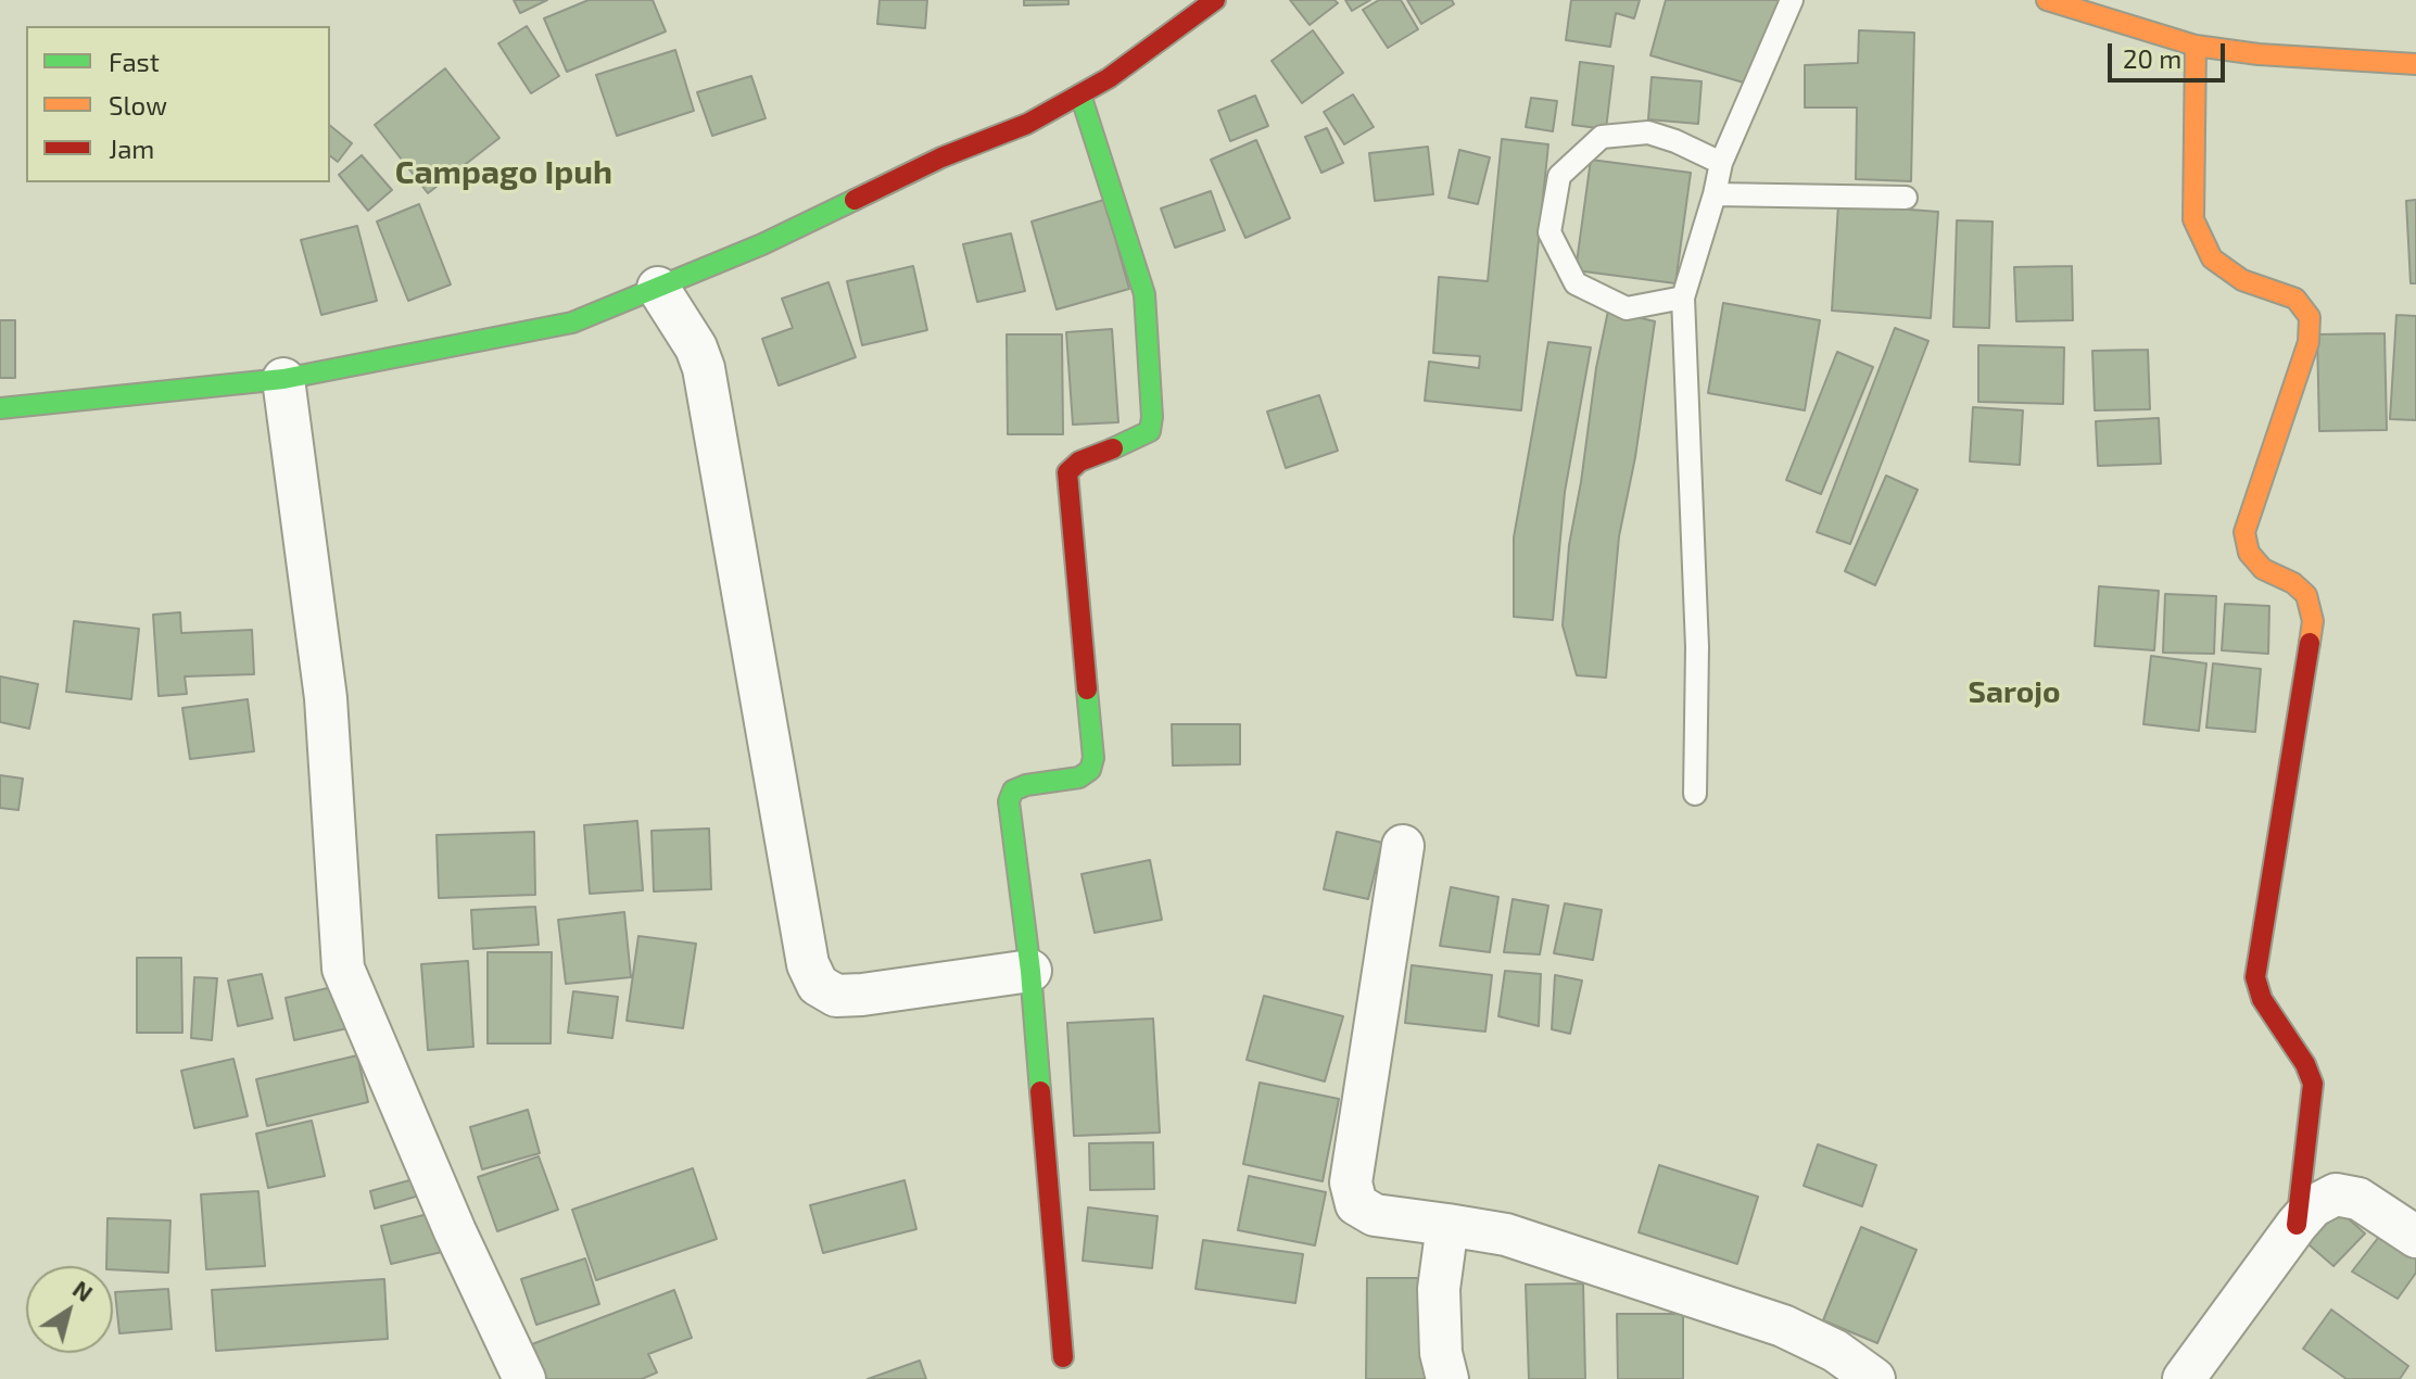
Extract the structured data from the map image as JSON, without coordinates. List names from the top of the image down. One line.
{"districts":["Campago Ipuh","Sarojo"],"legend":["Fast","Slow","Jam"],"scale_bar":"20 m","north":"top right"}
